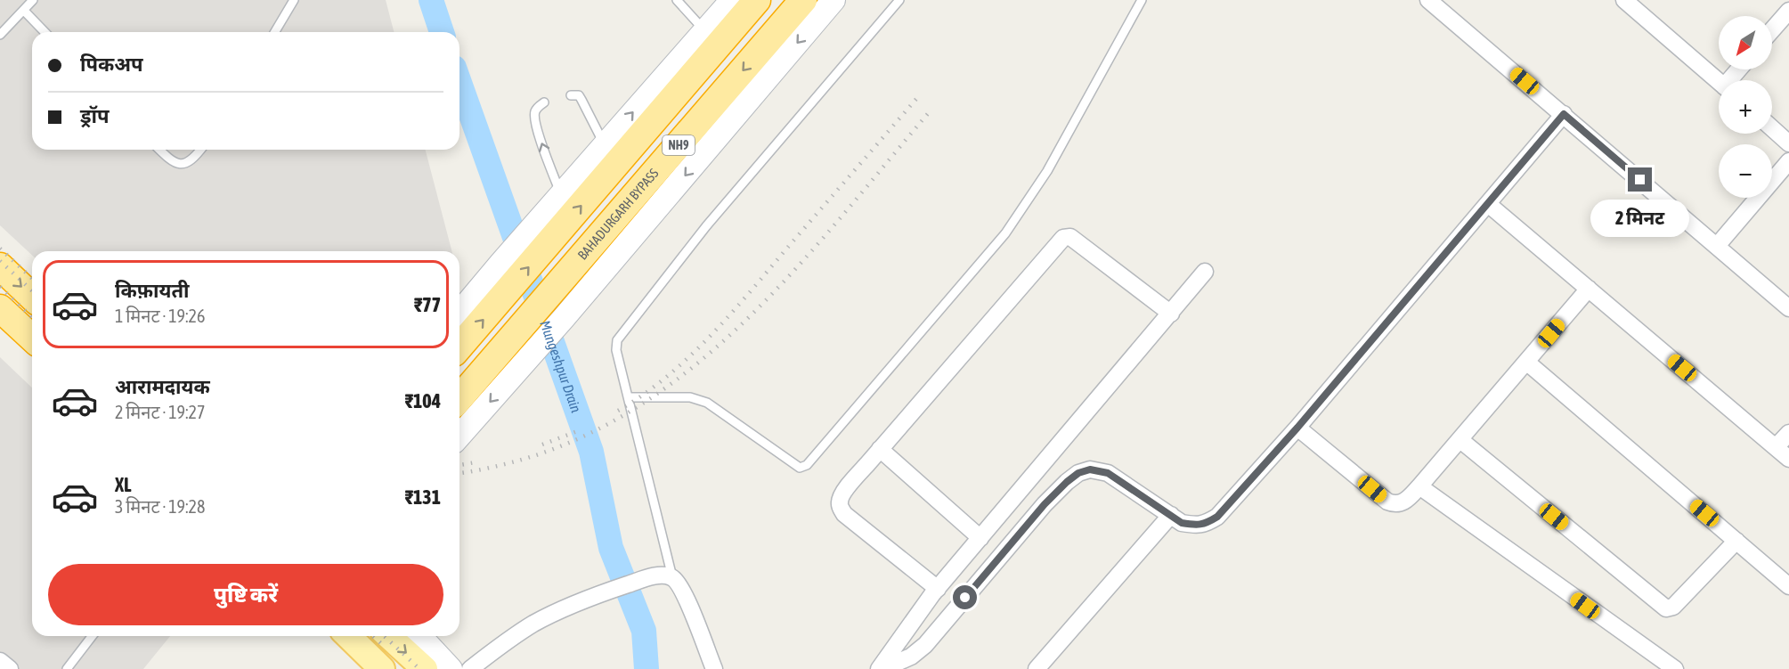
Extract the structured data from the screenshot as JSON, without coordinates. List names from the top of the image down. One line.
{"streets":{"highway":["NH9","BAHADURGARH BYPASS"]},"water":["Mungeshpur Drain"],"north":"bottom left","page":{"map_buttons":["+","−"],"banner":["पिकअप","ड्रॉप"],"bubble":"2 मिनट","list":[{"name":"किफ़ायती","note":"1 मिनट · 19:26","value":"₹77"},{"name":"आरामदायक","note":"2 मिनट · 19:27","value":"₹104"},{"name":"XL","note":"3 मिनट · 19:28","value":"₹131"}],"buttons":"पुष्टि करें"}}
